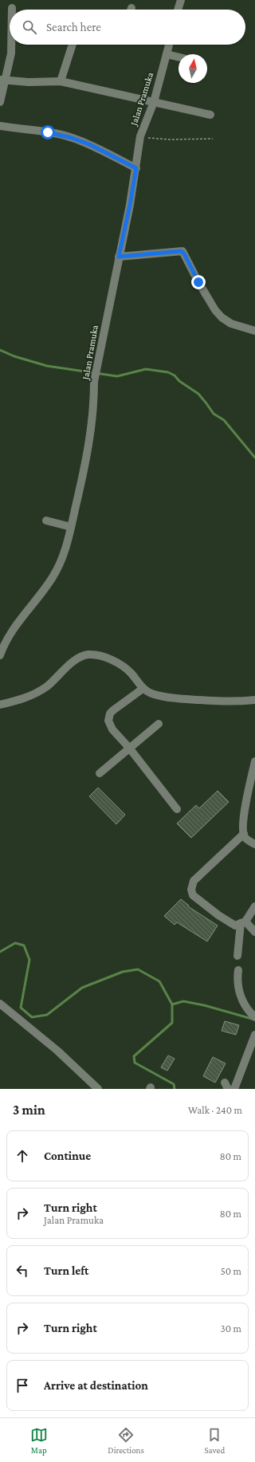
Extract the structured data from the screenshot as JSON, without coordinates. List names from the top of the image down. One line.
{"streets":{"street":["Jalan Pramuka"]},"north":"top","page":{"search":"Search here","heading":["3 min","Walk · 240 m"],"list":[["Continue","80 m"],["Turn right","Jalan Pramuka","80 m"],["Turn left","50 m"],["Turn right","30 m"],"Arrive at destination"],"nav":["Map","Directions","Saved"]}}
